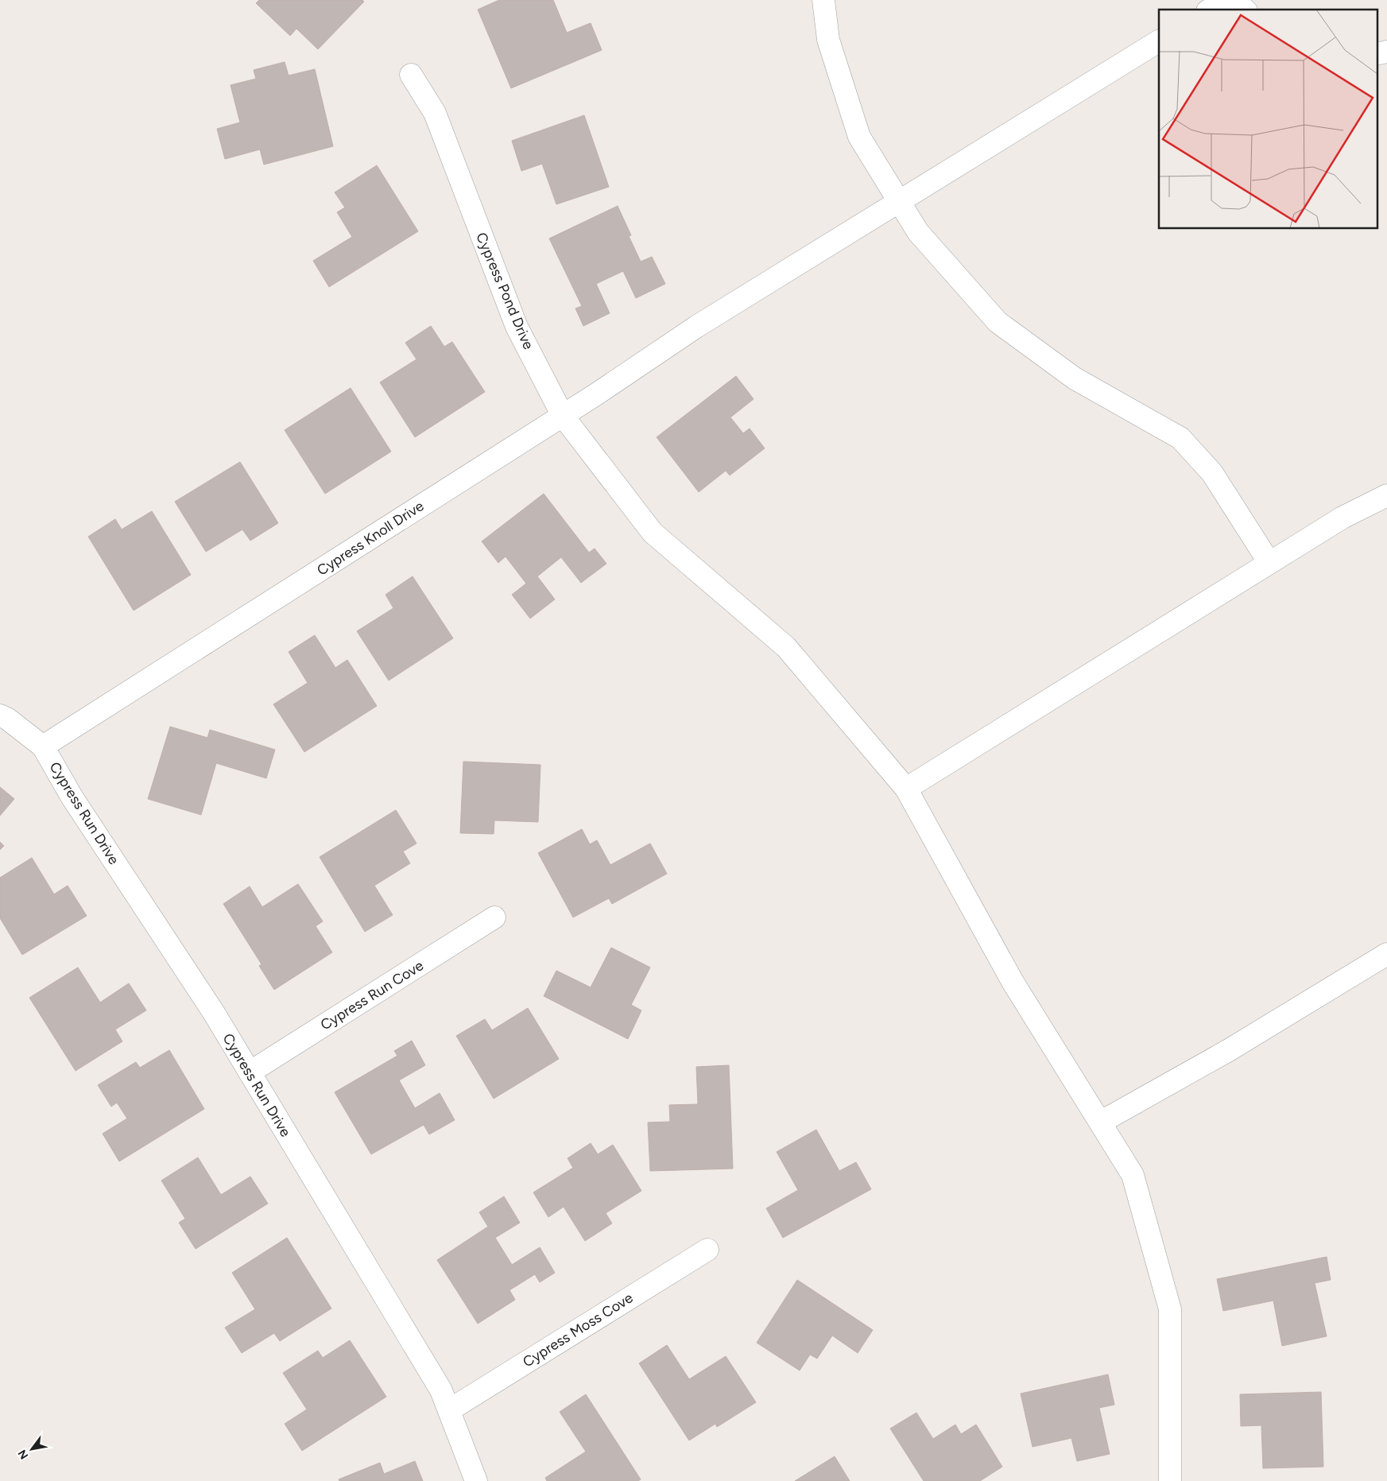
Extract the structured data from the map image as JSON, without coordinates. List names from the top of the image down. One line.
{"streets":{"street":["Cypress Pond Drive","Cypress Knoll Drive","Cypress Run Drive","Cypress Run Cove","Cypress Moss Cove"]},"crossings":[["Cypress Pond Drive","Cypress Knoll Drive"],["Cypress Knoll Drive","Cypress Run Drive"],["Cypress Run Drive","Cypress Run Cove"],["Cypress Run Drive","Cypress Moss Cove"]],"north":"bottom left"}
